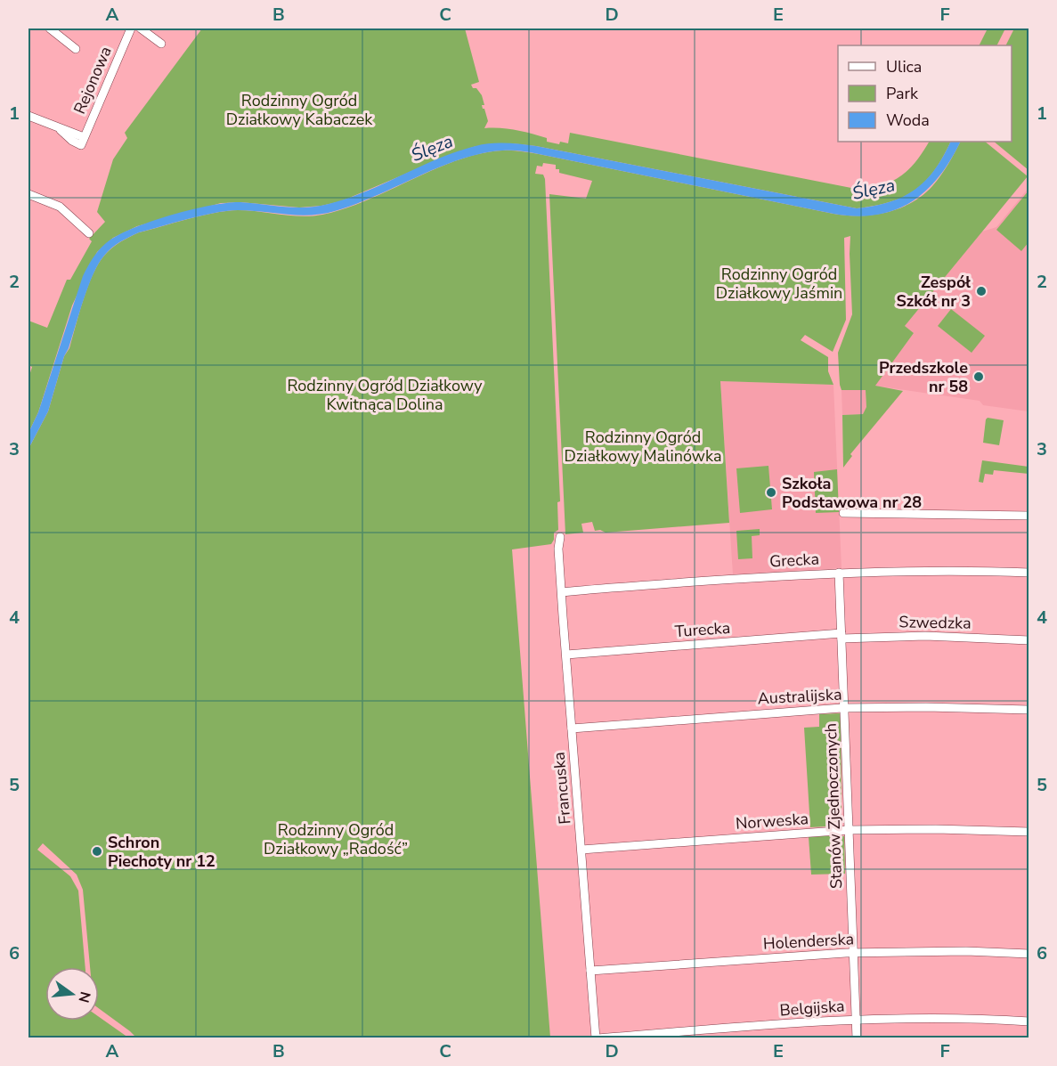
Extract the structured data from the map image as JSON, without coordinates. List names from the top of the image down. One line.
{"streets":{"street":["Rejonowa","Grecka","Szwedzka","Turecka","Australijska","Francuska","Stanów Zjednoczonych","Norweska","Holenderska","Belgijska"]},"crossings":[["Grecka","Francuska"],["Grecka","Stanów Zjednoczonych"],["Szwedzka","Turecka"],["Szwedzka","Stanów Zjednoczonych"],["Turecka","Francuska"],["Turecka","Stanów Zjednoczonych"],["Australijska","Francuska"],["Australijska","Stanów Zjednoczonych"],["Francuska","Norweska"],["Francuska","Holenderska"],["Francuska","Belgijska"],["Stanów Zjednoczonych","Norweska"],["Stanów Zjednoczonych","Holenderska"],["Stanów Zjednoczonych","Belgijska"]],"water":["Ślęza"],"parks":["Rodzinny Ogród Działkowy Kabaczek","Rodzinny Ogród Działkowy Jaśmin","Rodzinny Ogród Działkowy Kwitnąca Dolina","Rodzinny Ogród Działkowy Malinówka","Rodzinny Ogród Działkowy „Radość”"],"places":["Zespół Szkół nr 3","Przedszkole nr 58","Szkoła Podstawowa nr 28","Schron Piechoty nr 12"],"legend":["Ulica","Park","Woda"],"north":"right","grid":{"columns":["A","B","C","D","E","F"],"rows":["1","2","3","4","5","6"]}}
